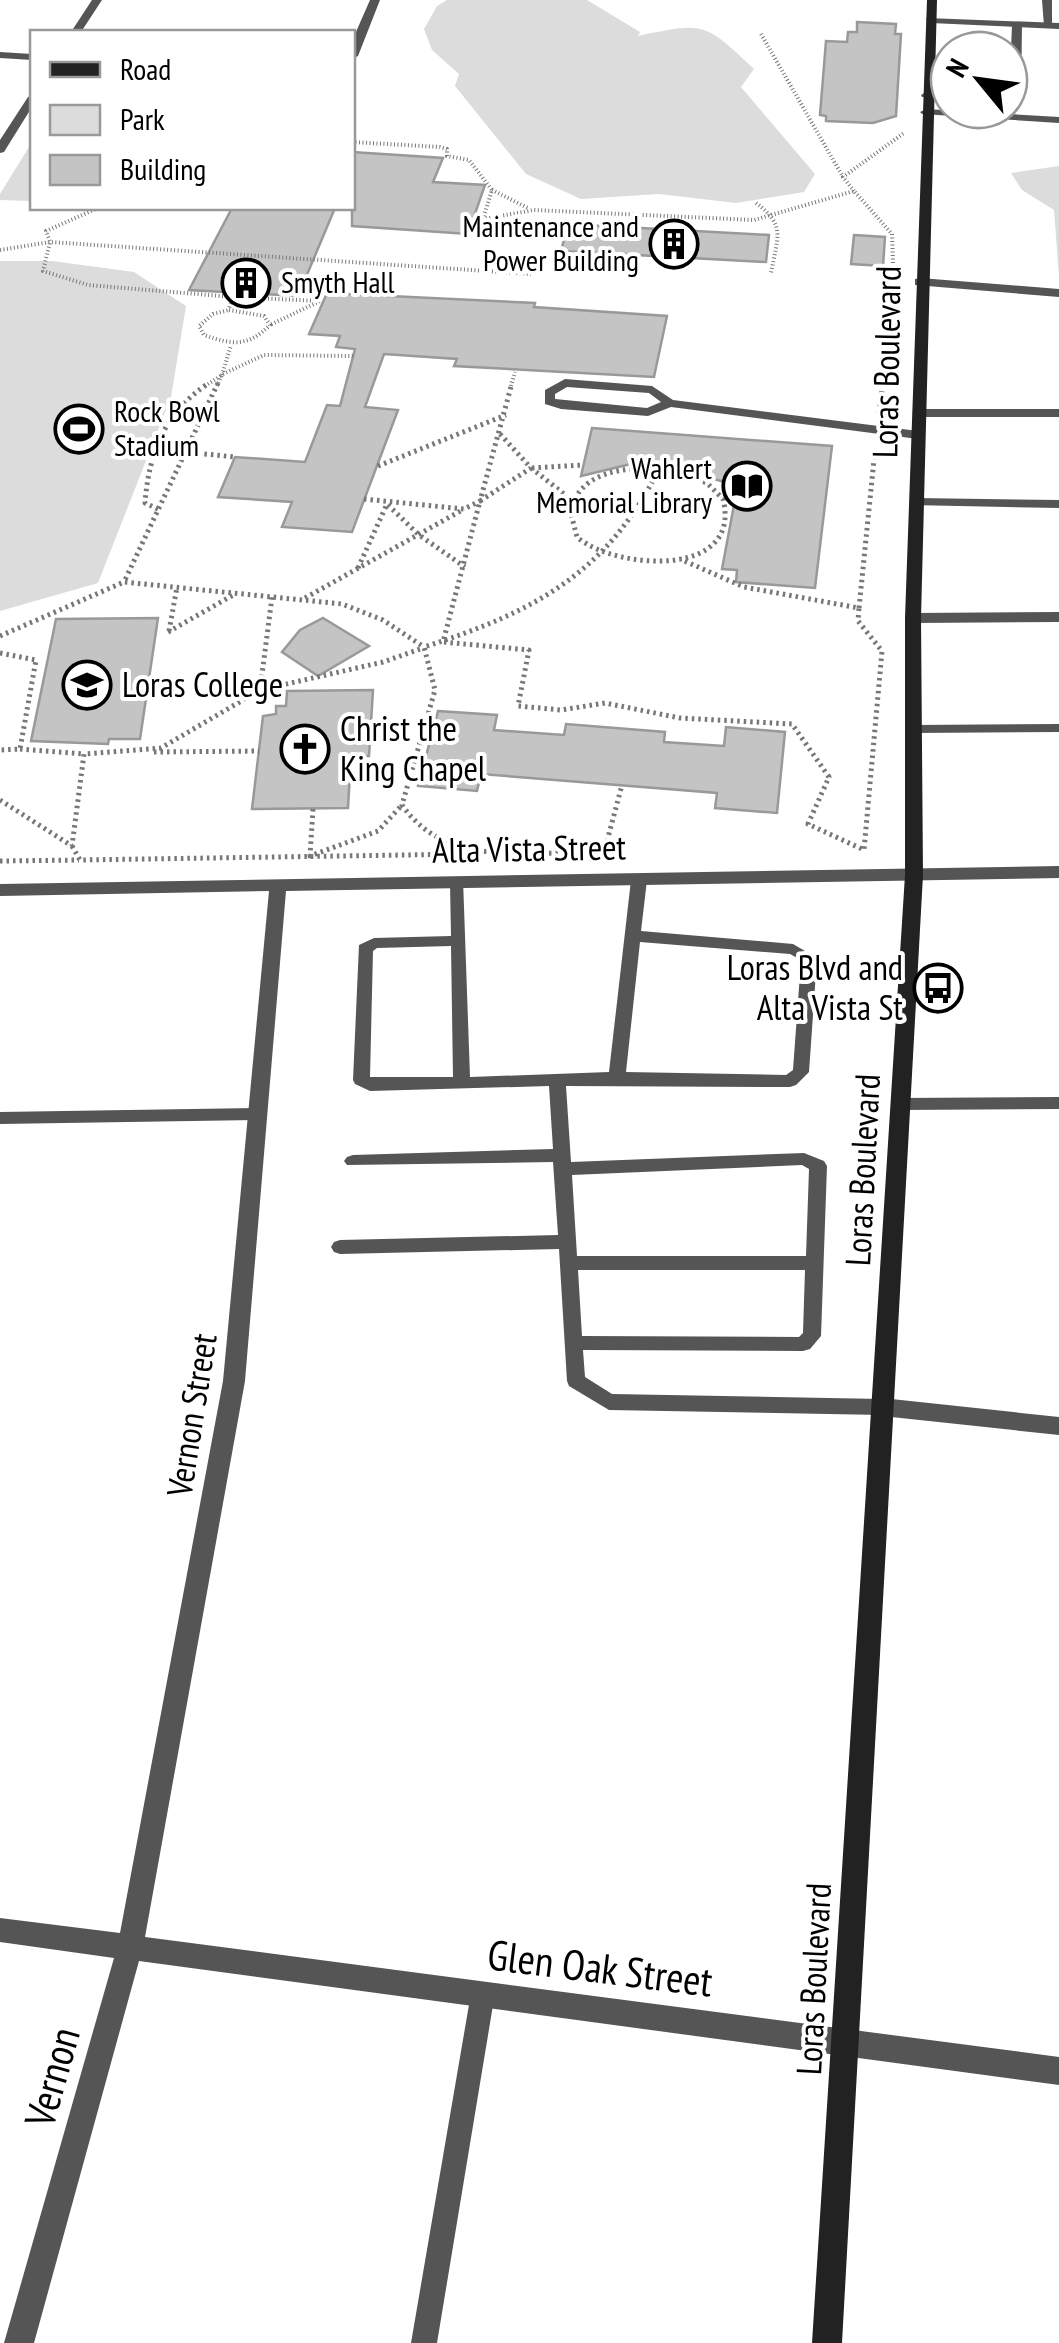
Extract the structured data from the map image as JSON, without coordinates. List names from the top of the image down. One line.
{"streets":{"main road":["Loras Boulevard"],"street":["Alta Vista Street","Vernon Street","Glen Oak Street","Vernon"]},"crossings":[["Loras Boulevard","Alta Vista Street"],["Loras Boulevard","Glen Oak Street"],["Alta Vista Street","Vernon Street"],["Vernon Street","Glen Oak Street"],["Vernon Street","Vernon"],["Glen Oak Street","Vernon"]],"places":{"building":["Maintenance and Power Building","Smyth Hall"],"sports":["Rock Bowl Stadium"],"library":["Wahlert Memorial Library"],"school or university":["Loras College"],"church":["Christ the King Chapel"],"bus stop":["Loras Blvd and Alta Vista St"]},"legend":["Road","Park","Building"],"north":"top left"}
